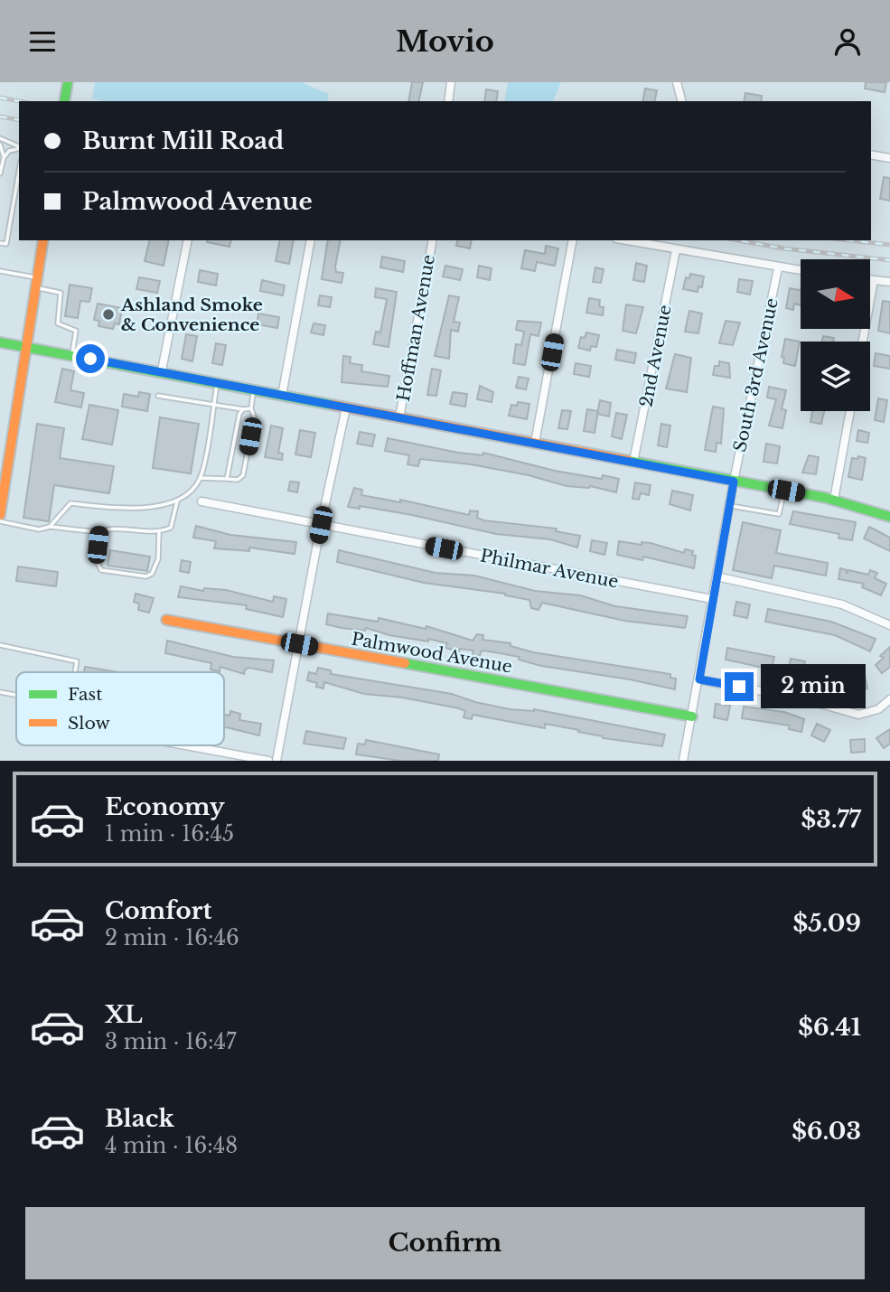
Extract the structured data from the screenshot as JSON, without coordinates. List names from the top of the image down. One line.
{"streets":{"main road":["Palmwood Avenue"],"street":["Hoffman Avenue","2nd Avenue","South 3rd Avenue","Philmar Avenue"]},"crossings":[["South 3rd Avenue","Philmar Avenue"],["South 3rd Avenue","Palmwood Avenue"]],"places":["Ashland Smoke & Convenience"],"legend":["Fast","Slow"],"north":"right","page":{"header":"Movio","banner":["Burnt Mill Road","Palmwood Avenue"],"bubble":"2 min","list":[{"name":"Economy","note":"1 min · 16:45","value":"$3.77"},{"name":"Comfort","note":"2 min · 16:46","value":"$5.09"},{"name":"XL","note":"3 min · 16:47","value":"$6.41"},{"name":"Black","note":"4 min · 16:48","value":"$6.03"}],"buttons":"Confirm"}}
